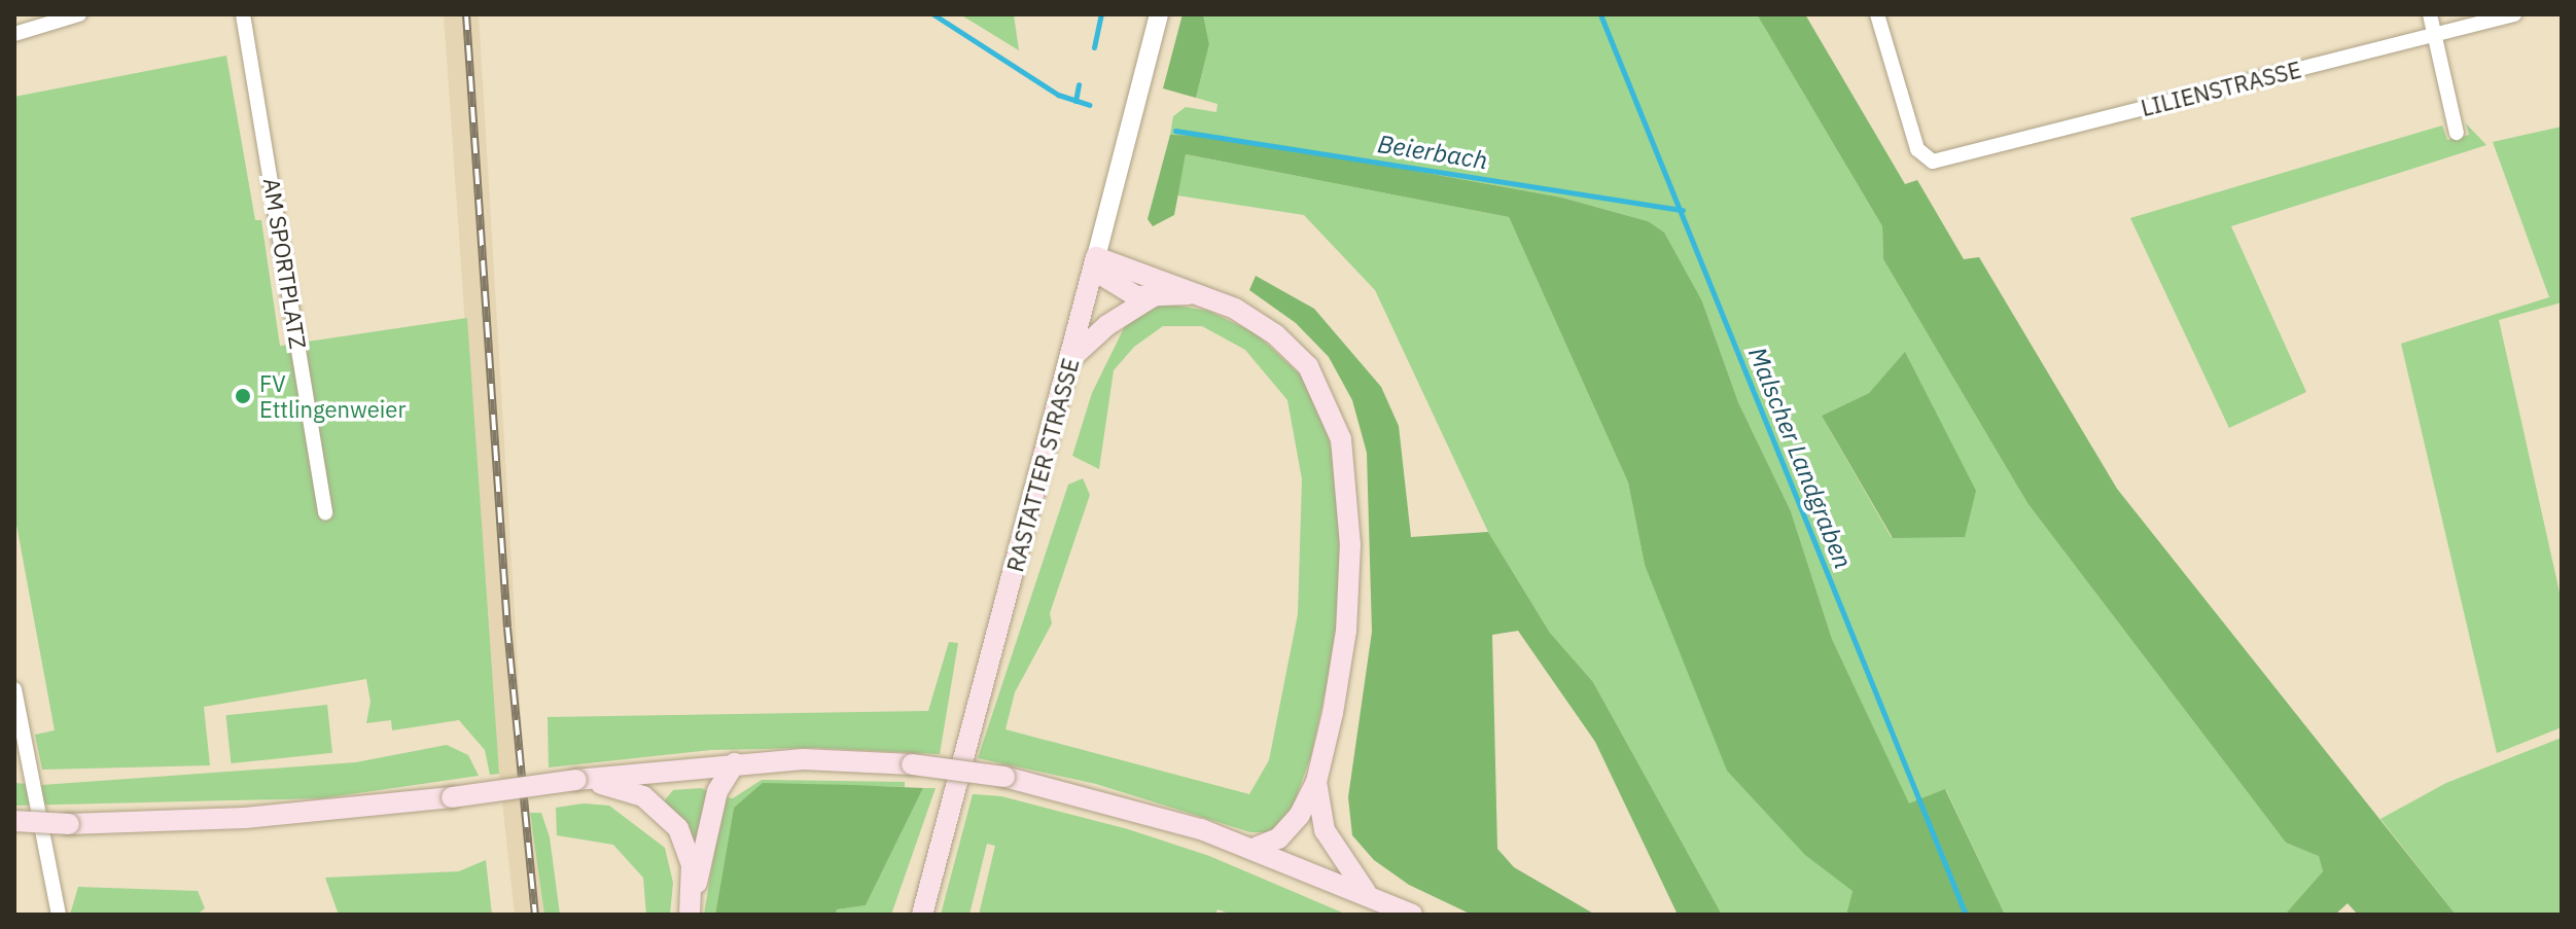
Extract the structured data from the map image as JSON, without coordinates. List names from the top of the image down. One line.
{"streets":{"main road":["RASTATTER STRASSE"],"street":["LILIENSTRASSE","AM SPORTPLATZ"]},"water":["Beierbach","Malscher Landgraben"],"places":["FV Ettlingenweier"]}
